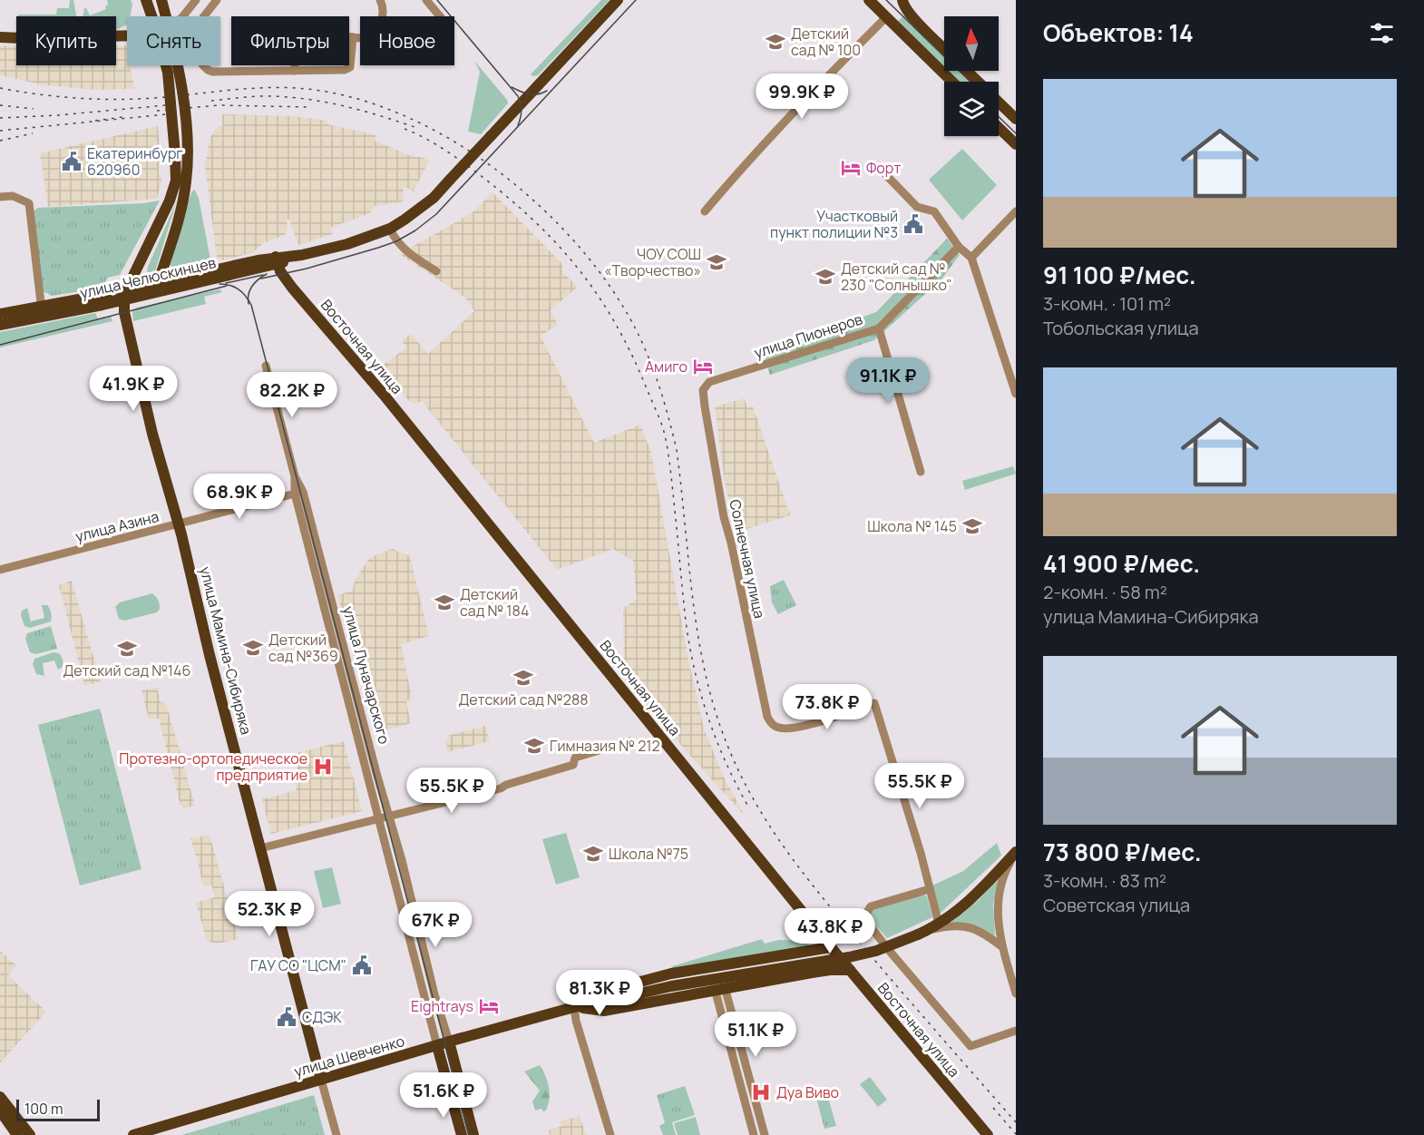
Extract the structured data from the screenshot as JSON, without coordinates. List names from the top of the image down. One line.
{"streets":{"main road":["улица Челюскинцев","Восточная улица","улица Мамина-Сибиряка","улица Луначарского","улица Шевченко"],"street":["улица Пионеров","улица Азина","Солнечная улица"]},"crossings":[["улица Челюскинцев","Восточная улица"],["улица Челюскинцев","улица Мамина-Сибиряка"],["улица Пионеров","Солнечная улица"],["Восточная улица","улица Шевченко"],["улица Азина","улица Мамина-Сибиряка"],["улица Азина","улица Луначарского"],["улица Мамина-Сибиряка","улица Шевченко"],["улица Луначарского","улица Шевченко"]],"places":{"school or university":["Детский сад № 100","ЧОУ СОШ «Творчество»","Детский сад № 230 \"Солнышко\"","Школа № 145","Детский сад № 184","Детский сад №369","Детский сад №146","Детский сад №288","Гимназия № 212","Школа №75"],"public building":["Екатеринбург 620960","Участковый пункт полиции №3","ГАУ СО \"ЦСМ\"","СДЭК"],"hotel":["Форт","Амиго","Eightrays"],"hospital":["Протезно-ортопедическое предприятие","Дуа Виво"]},"scale_bar":"100 m","north":"top","page":{"heading":"Объектов: 14","chip":["Купить","Снять","Фильтры","Новое"],"list":[{"name":"91 100 ₽/мес.","note":"3-комн. · 101 m² · Тобольская улица"},{"name":"41 900 ₽/мес.","note":"2-комн. · 58 m² · улица Мамина-Сибиряка"},{"name":"73 800 ₽/мес.","note":"3-комн. · 83 m² · Советская улица"}],"price":["99.9K ₽","91.1K ₽","41.9K ₽","82.2K ₽","68.9K ₽","73.8K ₽","55.5K ₽","55.5K ₽","52.3K ₽","67K ₽","43.8K ₽","81.3K ₽","51.1K ₽","51.6K ₽"],"scale":"100 m"}}
